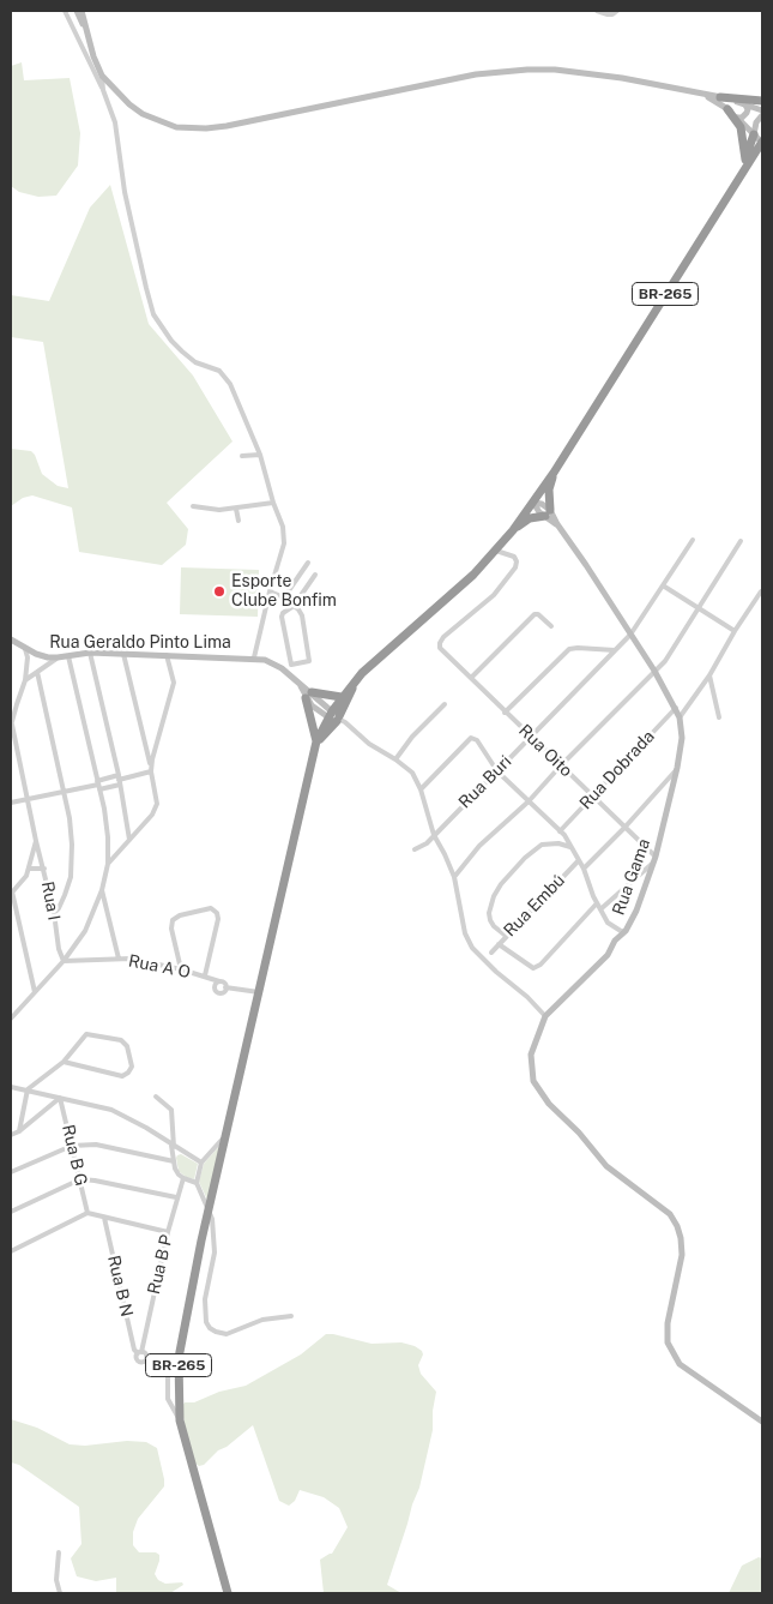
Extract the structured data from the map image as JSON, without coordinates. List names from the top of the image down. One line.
{"streets":{"highway":["BR-265"],"main road":["Rua Geraldo Pinto Lima","Rua Gama"],"street":["Rua Oito","Rua Dobrada","Rua Buri","Rua I","Rua Embú","Rua A O","Rua B G","Rua B P","Rua B N"]},"crossings":[["BR-265","Rua Geraldo Pinto Lima"],["BR-265","Rua Oito"],["BR-265","Rua Gama"],["Rua Oito","Rua Dobrada"],["Rua Oito","Rua Buri"],["Rua Oito","Rua Gama"],["Rua Dobrada","Rua Gama"],["Rua Buri","Rua Gama"],["Rua I","Rua A O"],["Rua B P","Rua B N"]],"places":["Esporte Clube Bonfim"]}
